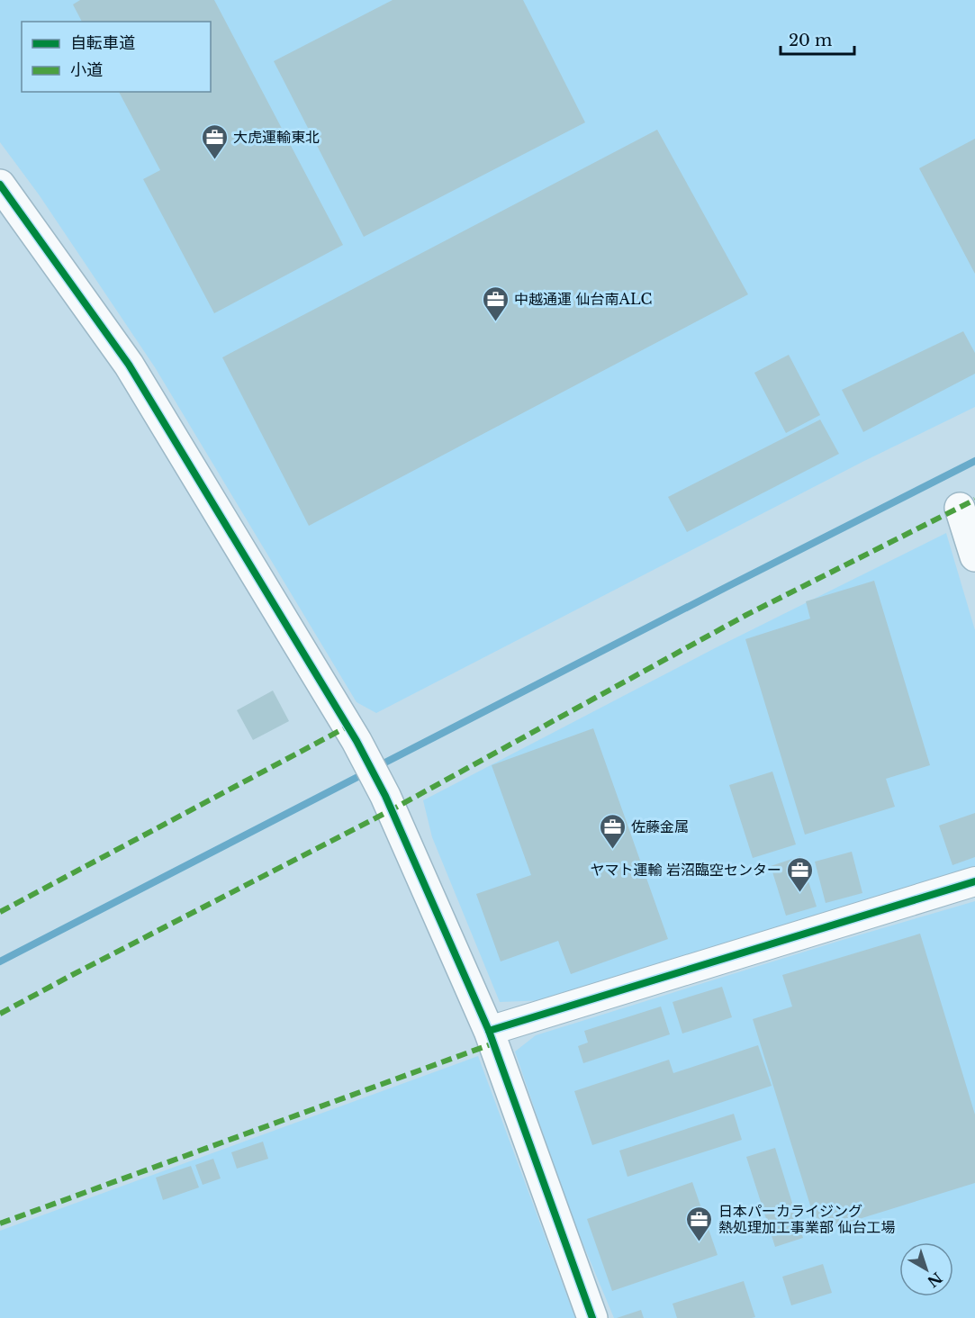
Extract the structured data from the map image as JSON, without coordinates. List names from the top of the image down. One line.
{"places":{"office":["大虎運輸東北","中越通運 仙台南ALC","佐藤金属","ヤマト運輸 岩沼臨空センター","日本パーカライジング 熱処理加工事業部 仙台工場"]},"legend":["自転車道","小道"],"scale_bar":"20 m","north":"bottom right"}
